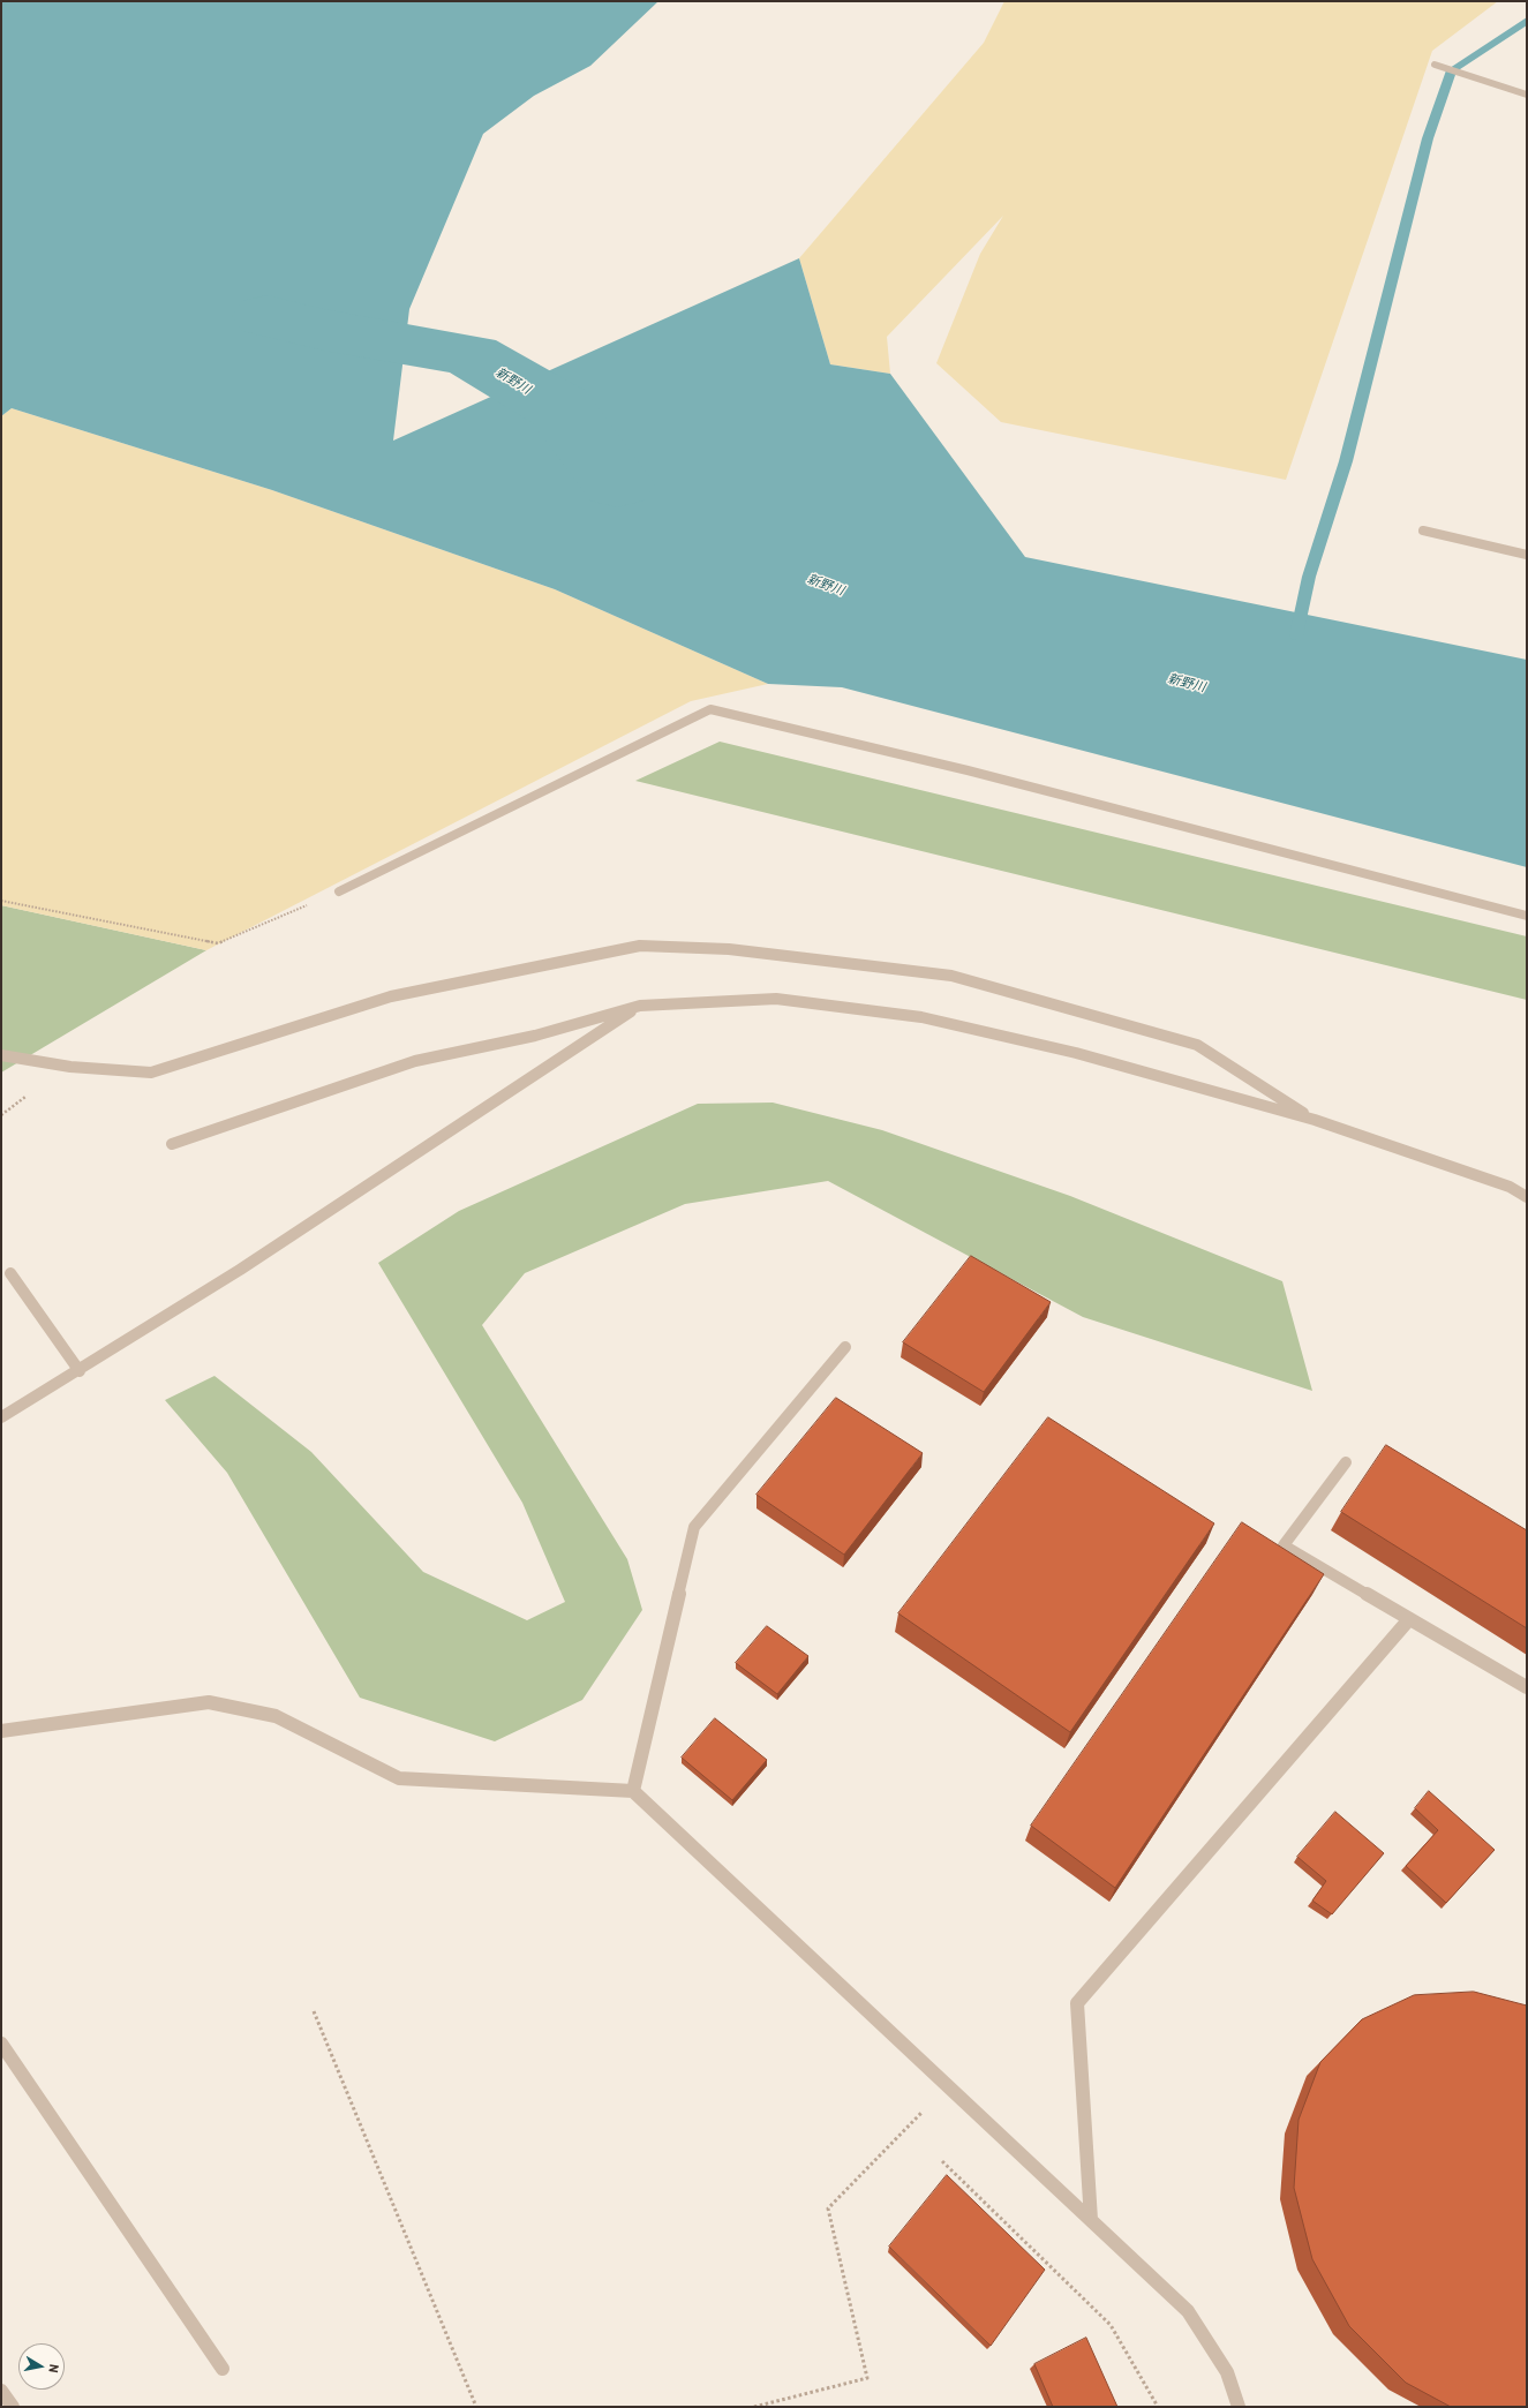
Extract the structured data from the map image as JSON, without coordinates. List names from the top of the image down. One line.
{"water":["新野川"],"north":"right"}
